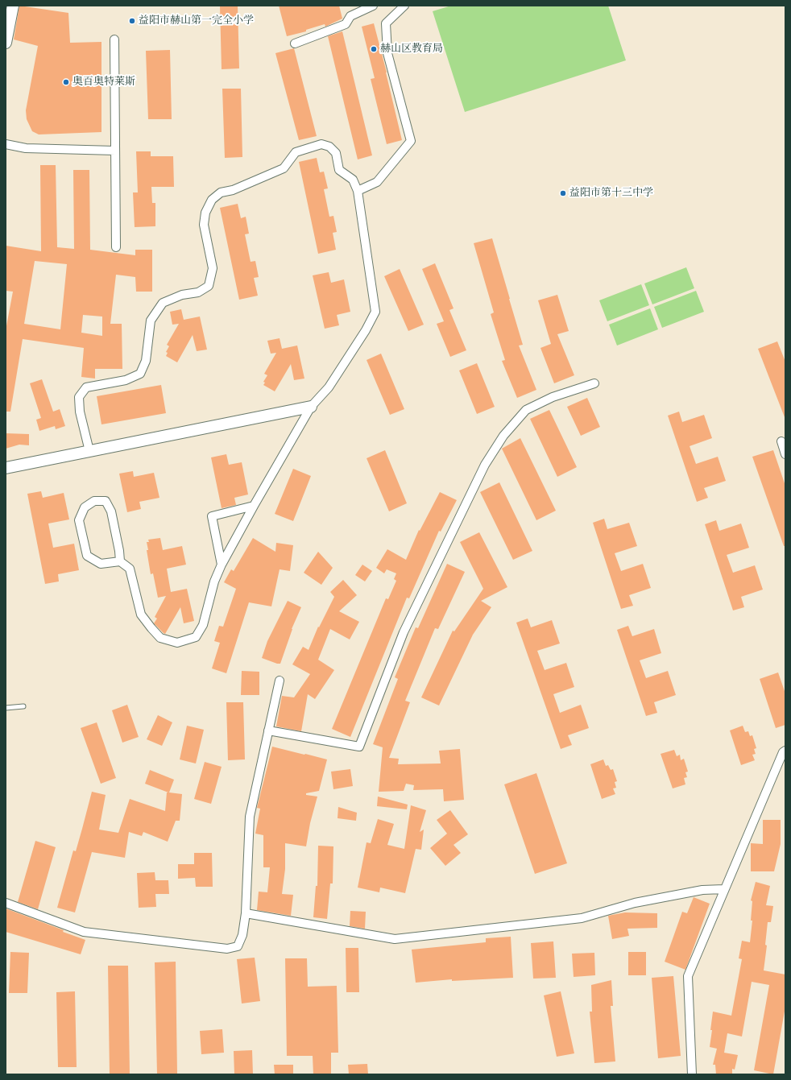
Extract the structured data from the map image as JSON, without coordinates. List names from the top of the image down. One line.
{"places":["益阳市赫山第一完全小学","赫山区教育局","奥百奥特莱斯","益阳市第十三中学"]}
